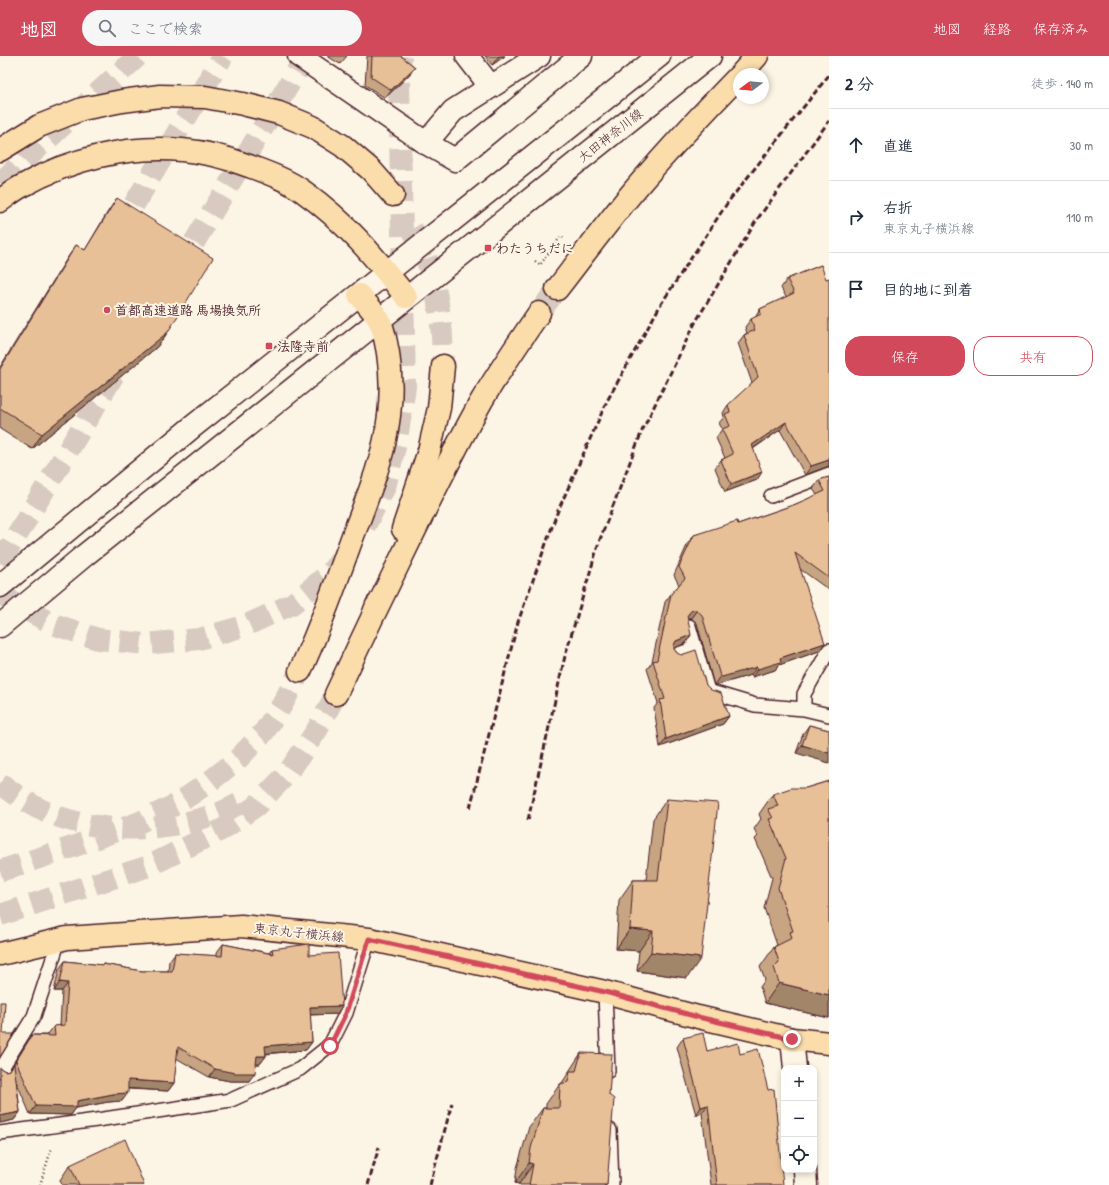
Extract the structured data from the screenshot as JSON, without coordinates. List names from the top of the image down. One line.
{"streets":{"main road":["東京丸子横浜線"],"street":["大田神奈川線"]},"places":{"transit":["わたうちだに","法隆寺前"],"other":["首都高速道路 馬場換気所"]},"north":"left","page":{"header":"地図","search":"ここで検索","nav":["地図","経路","保存済み"],"heading":["2 分","徒歩 · 140 m"],"list":[["直進","30 m"],["右折","東京丸子横浜線","110 m"],"目的地に到着"],"buttons":["保存","共有"],"map_buttons":["+","−"]}}
